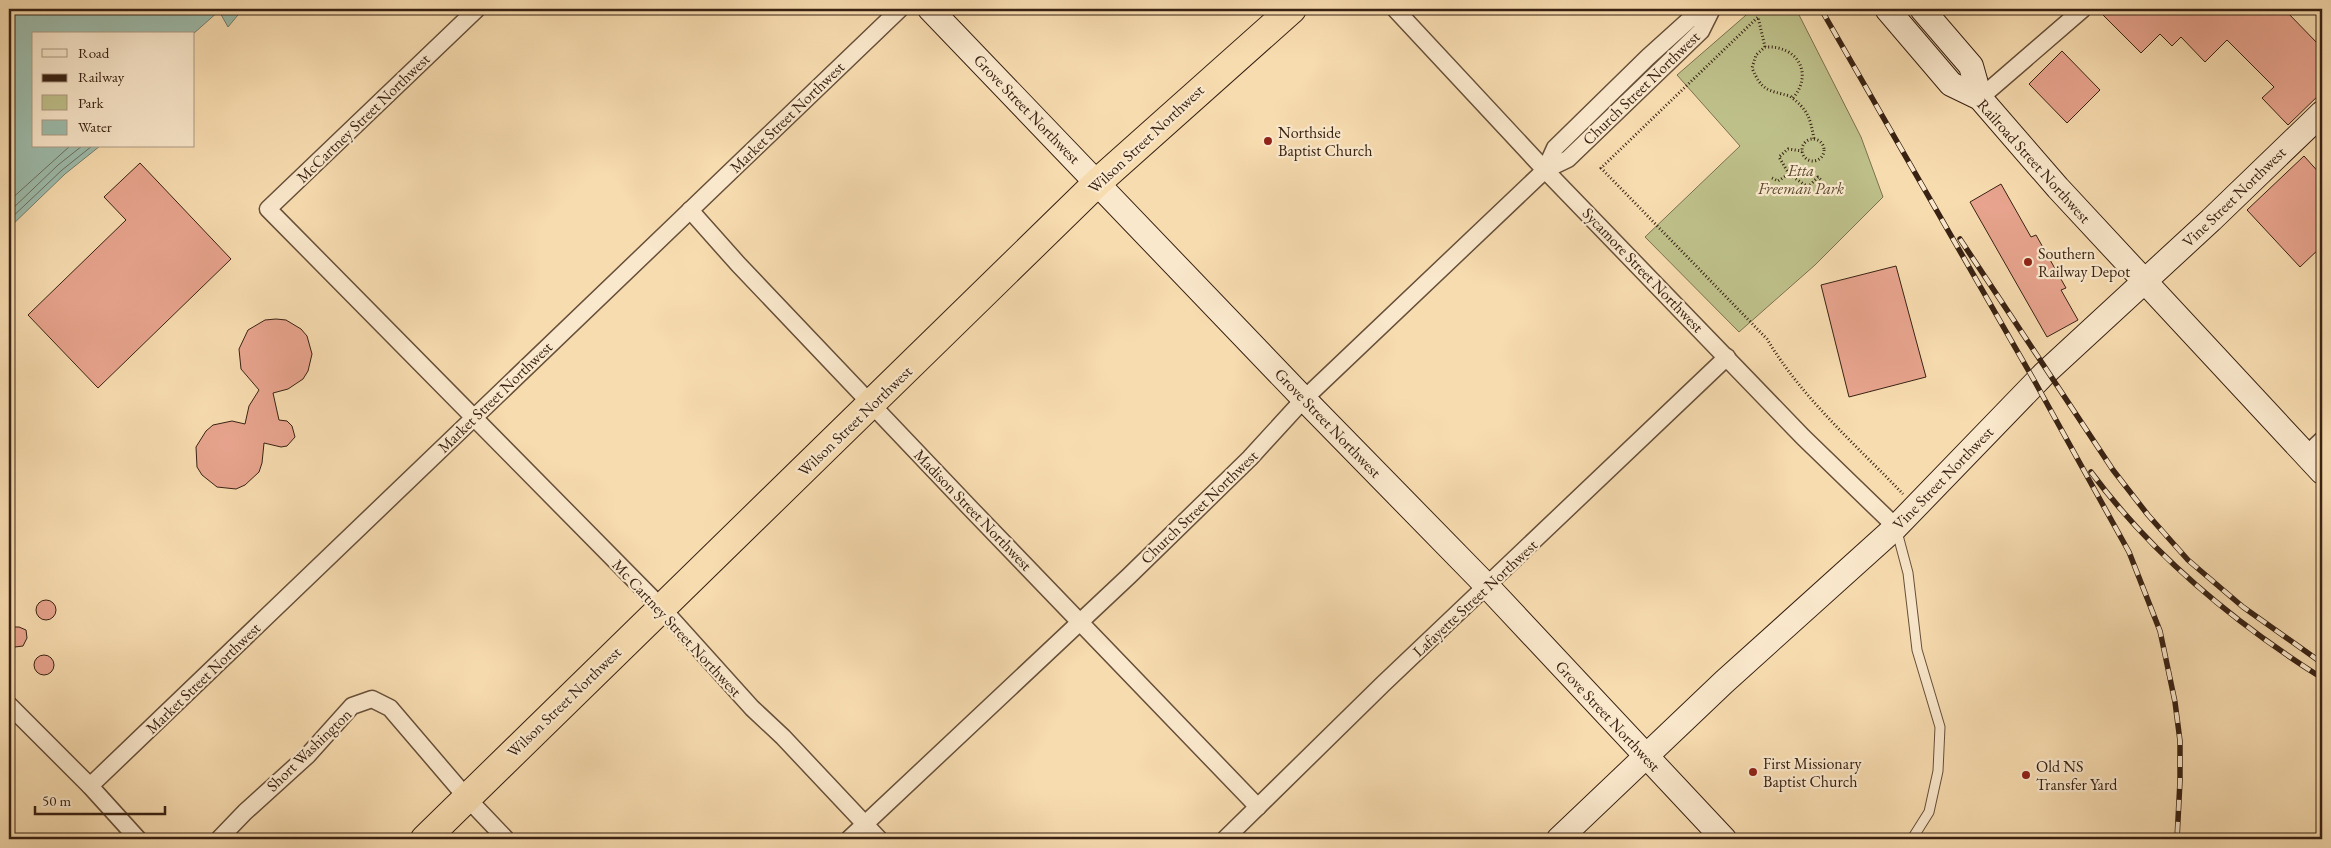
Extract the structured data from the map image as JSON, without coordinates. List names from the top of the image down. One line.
{"streets":{"highway":["Wilson Street Northwest"],"street":["Church Street Northwest","Grove Street Northwest","Market Street Northwest","McCartney Street Northwest","Railroad Street Northwest","Vine Street Northwest","Sycamore Street Northwest","Madison Street Northwest","Lafayette Street Northwest","Mc Cartney Street Northwest","Short Washington"]},"crossings":[["Church Street Northwest","Grove Street Northwest"],["Church Street Northwest","Sycamore Street Northwest"],["Church Street Northwest","Madison Street Northwest"],["Church Street Northwest","Mc Cartney Street Northwest"],["Grove Street Northwest","Wilson Street Northwest"],["Grove Street Northwest","Vine Street Northwest"],["Grove Street Northwest","Lafayette Street Northwest"],["Market Street Northwest","Madison Street Northwest"],["Market Street Northwest","Mc Cartney Street Northwest"],["McCartney Street Northwest","Mc Cartney Street Northwest"],["Wilson Street Northwest","Madison Street Northwest"],["Wilson Street Northwest","Mc Cartney Street Northwest"],["Wilson Street Northwest","Short Washington"],["Railroad Street Northwest","Vine Street Northwest"],["Vine Street Northwest","Sycamore Street Northwest"],["Sycamore Street Northwest","Lafayette Street Northwest"],["Madison Street Northwest","Lafayette Street Northwest"]],"parks":["Etta Freeman Park"],"places":["Northside Baptist Church","Southern Railway Depot","First Missionary Baptist Church","Old NS Transfer Yard"],"legend":["Road","Railway","Park","Water"],"scale_bar":"50 m"}
